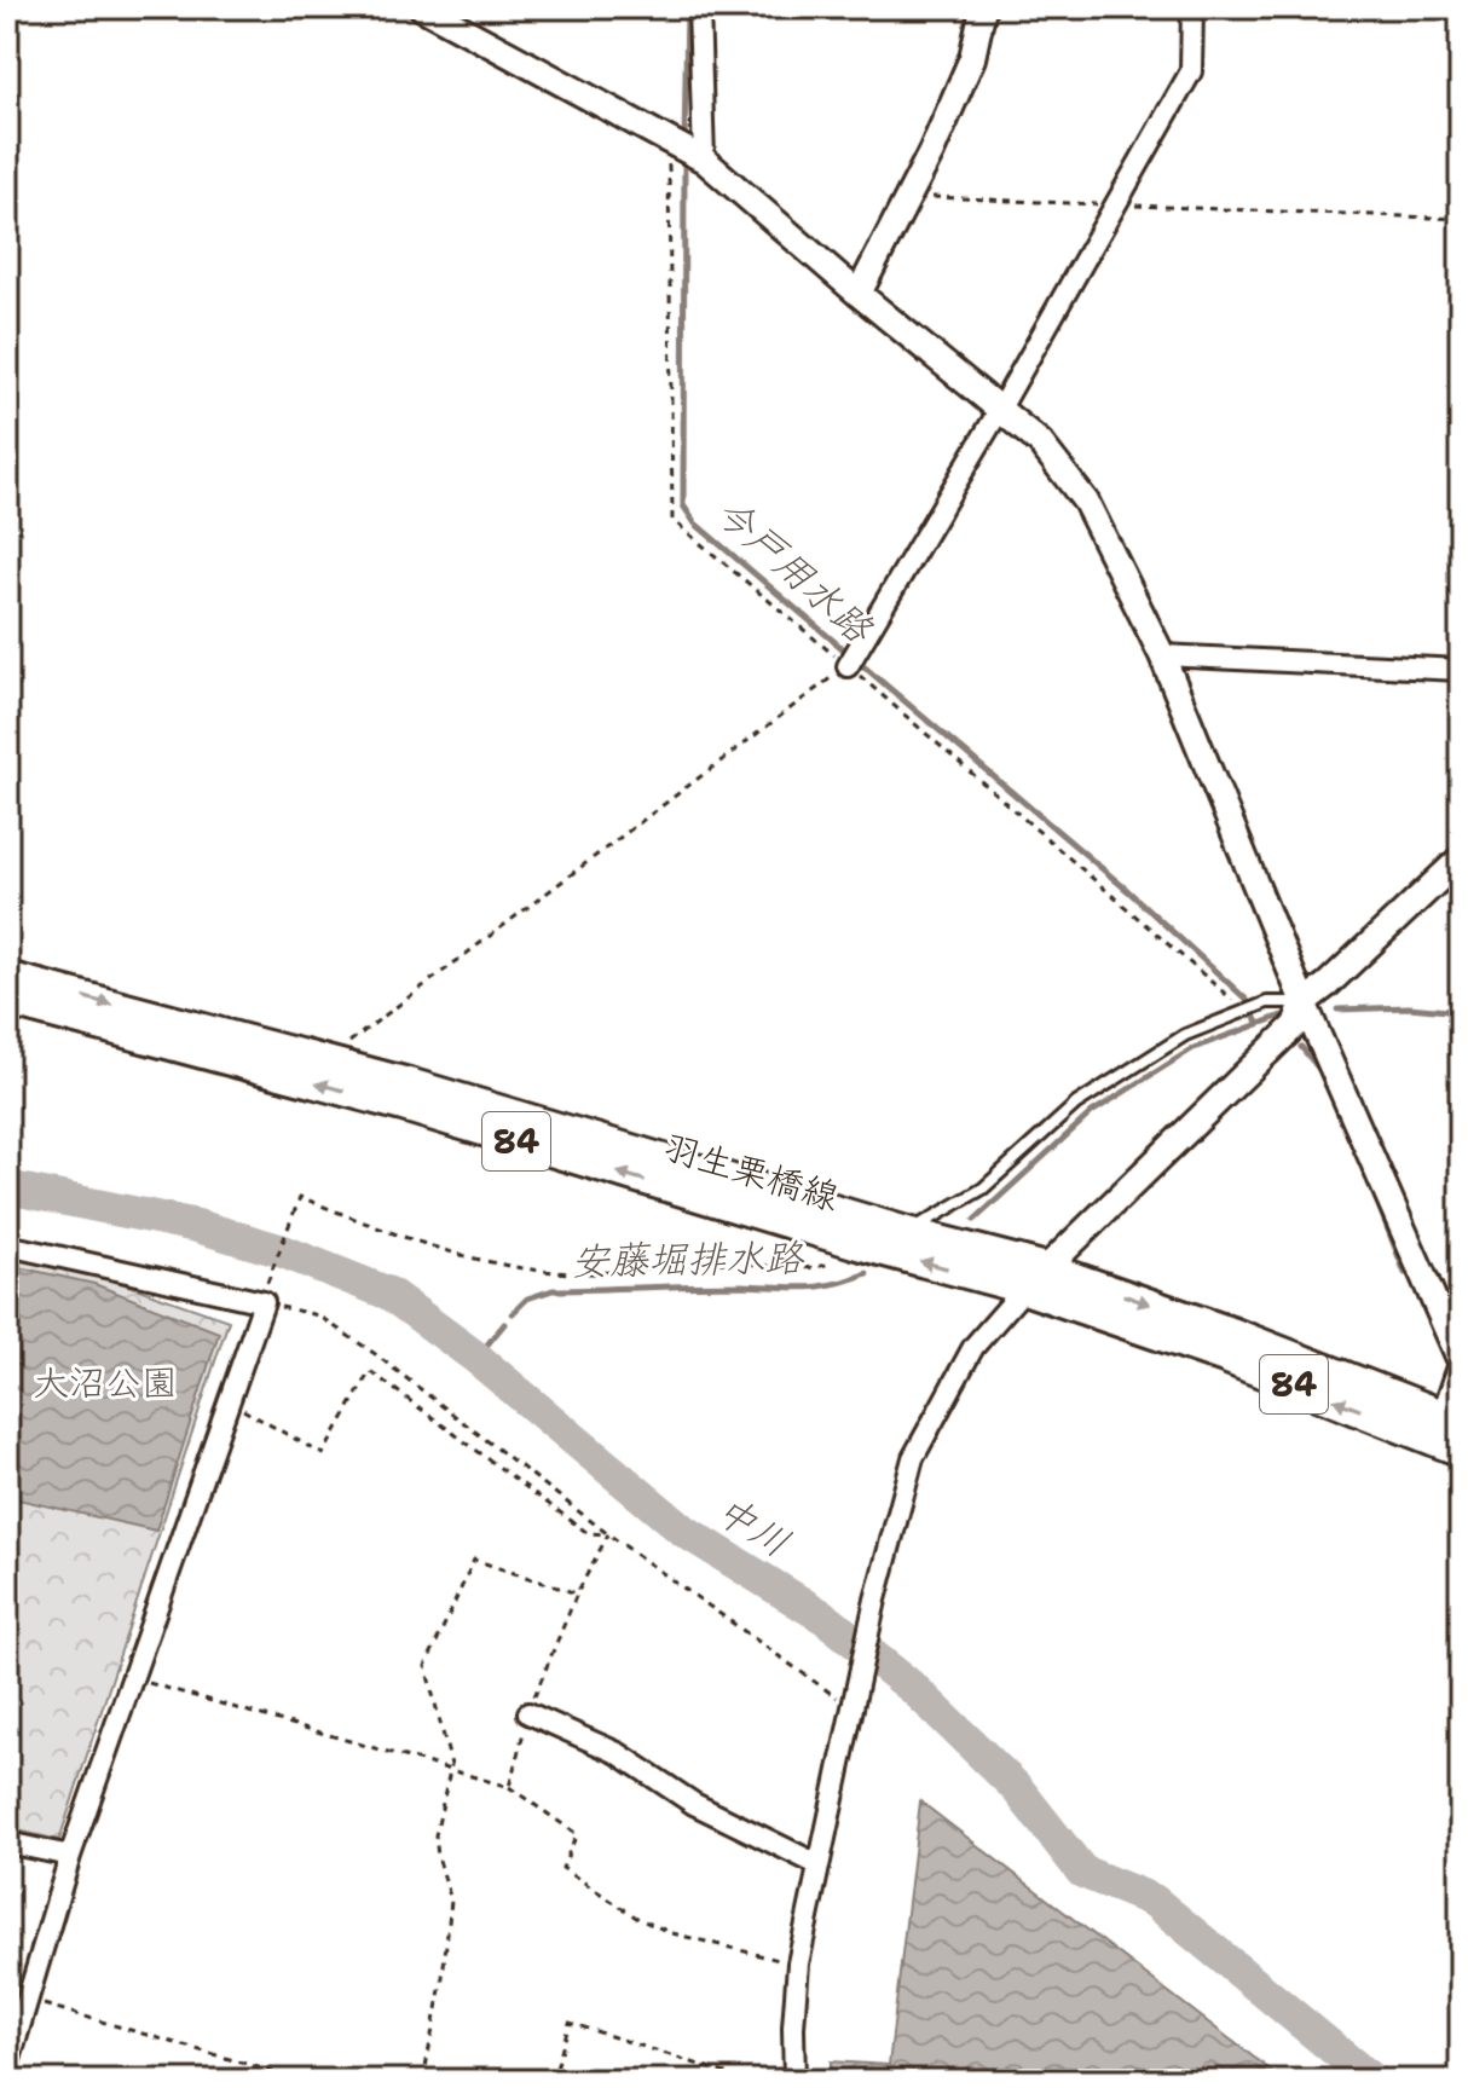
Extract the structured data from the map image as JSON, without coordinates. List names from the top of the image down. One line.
{"streets":{"main road":["84","羽生栗橋線"]},"water":["今戸用水路","安藤堀排水路","中川"],"parks":["大沼公園"]}
